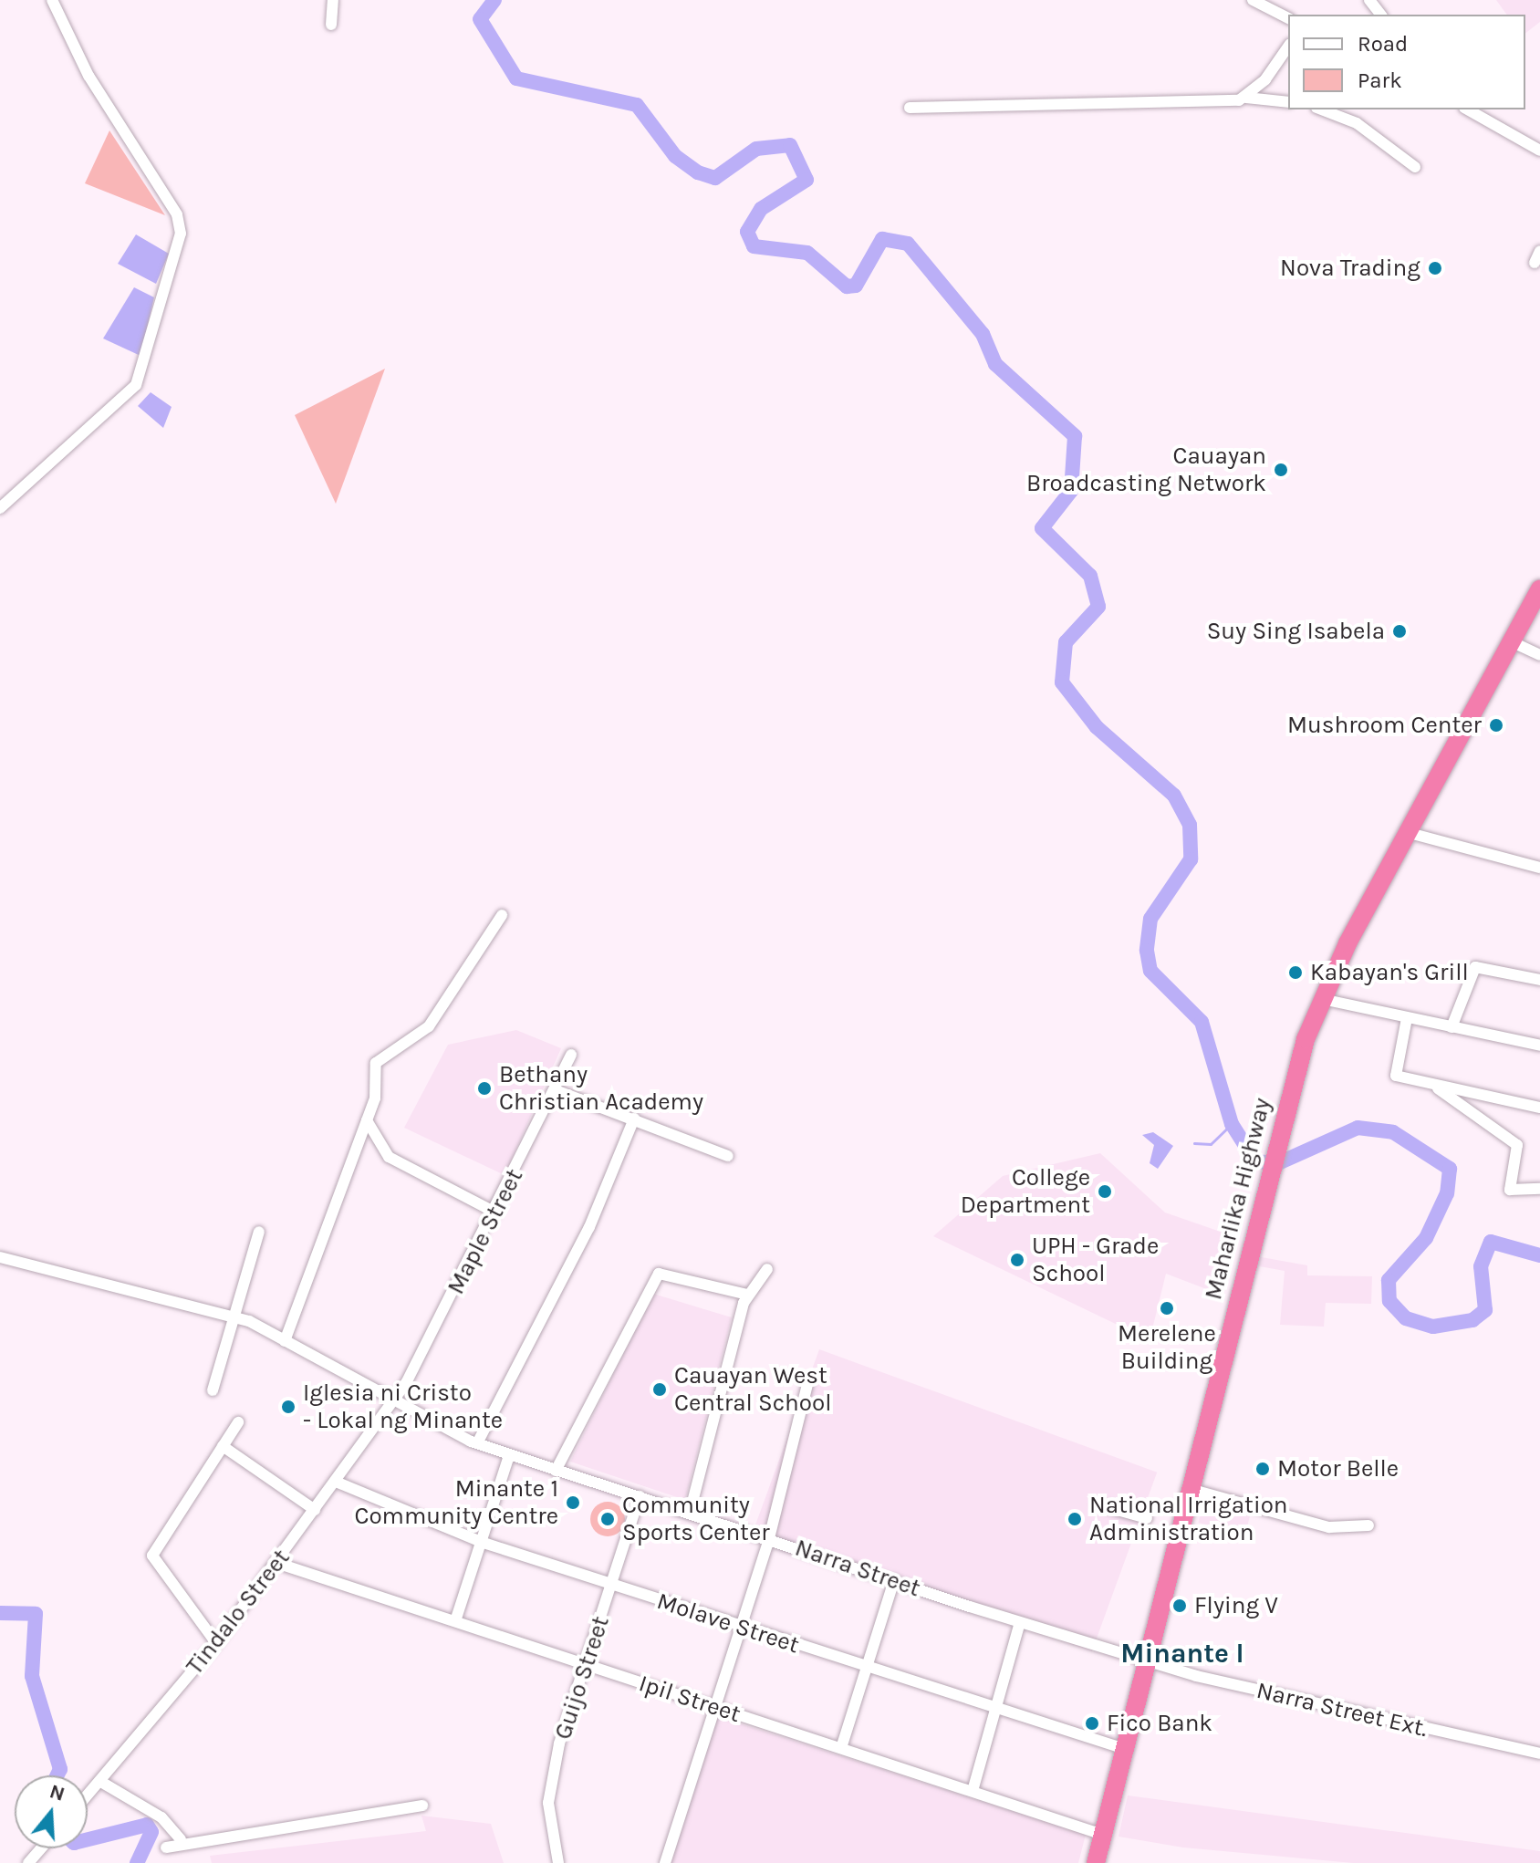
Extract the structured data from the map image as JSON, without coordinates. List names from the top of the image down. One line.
{"streets":{"highway":["Maharlika Highway"],"street":["Maple Street","Narra Street","Tindalo Street","Molave Street","Guijo Street","Ipil Street","Narra Street Ext."]},"crossings":[["Maharlika Highway","Narra Street"],["Maharlika Highway","Molave Street"],["Maharlika Highway","Ipil Street"],["Maharlika Highway","Narra Street Ext."],["Maple Street","Narra Street"],["Maple Street","Tindalo Street"],["Narra Street","Tindalo Street"],["Narra Street","Guijo Street"],["Narra Street","Narra Street Ext."],["Tindalo Street","Molave Street"],["Tindalo Street","Ipil Street"],["Molave Street","Guijo Street"],["Guijo Street","Ipil Street"]],"districts":["Minante I"],"places":["Nova Trading","Cauayan Broadcasting Network","Suy Sing Isabela","Mushroom Center","Kabayan's Grill","Bethany Christian Academy","College Department","UPH - Grade School","Merelene Building","Cauayan West Central School","Iglesia ni Cristo - Lokal ng Minante","Motor Belle","Minante 1 Community Centre","Community Sports Center","National Irrigation Administration","Flying V","Fico Bank"],"legend":["Road","Park"],"north":"top"}
